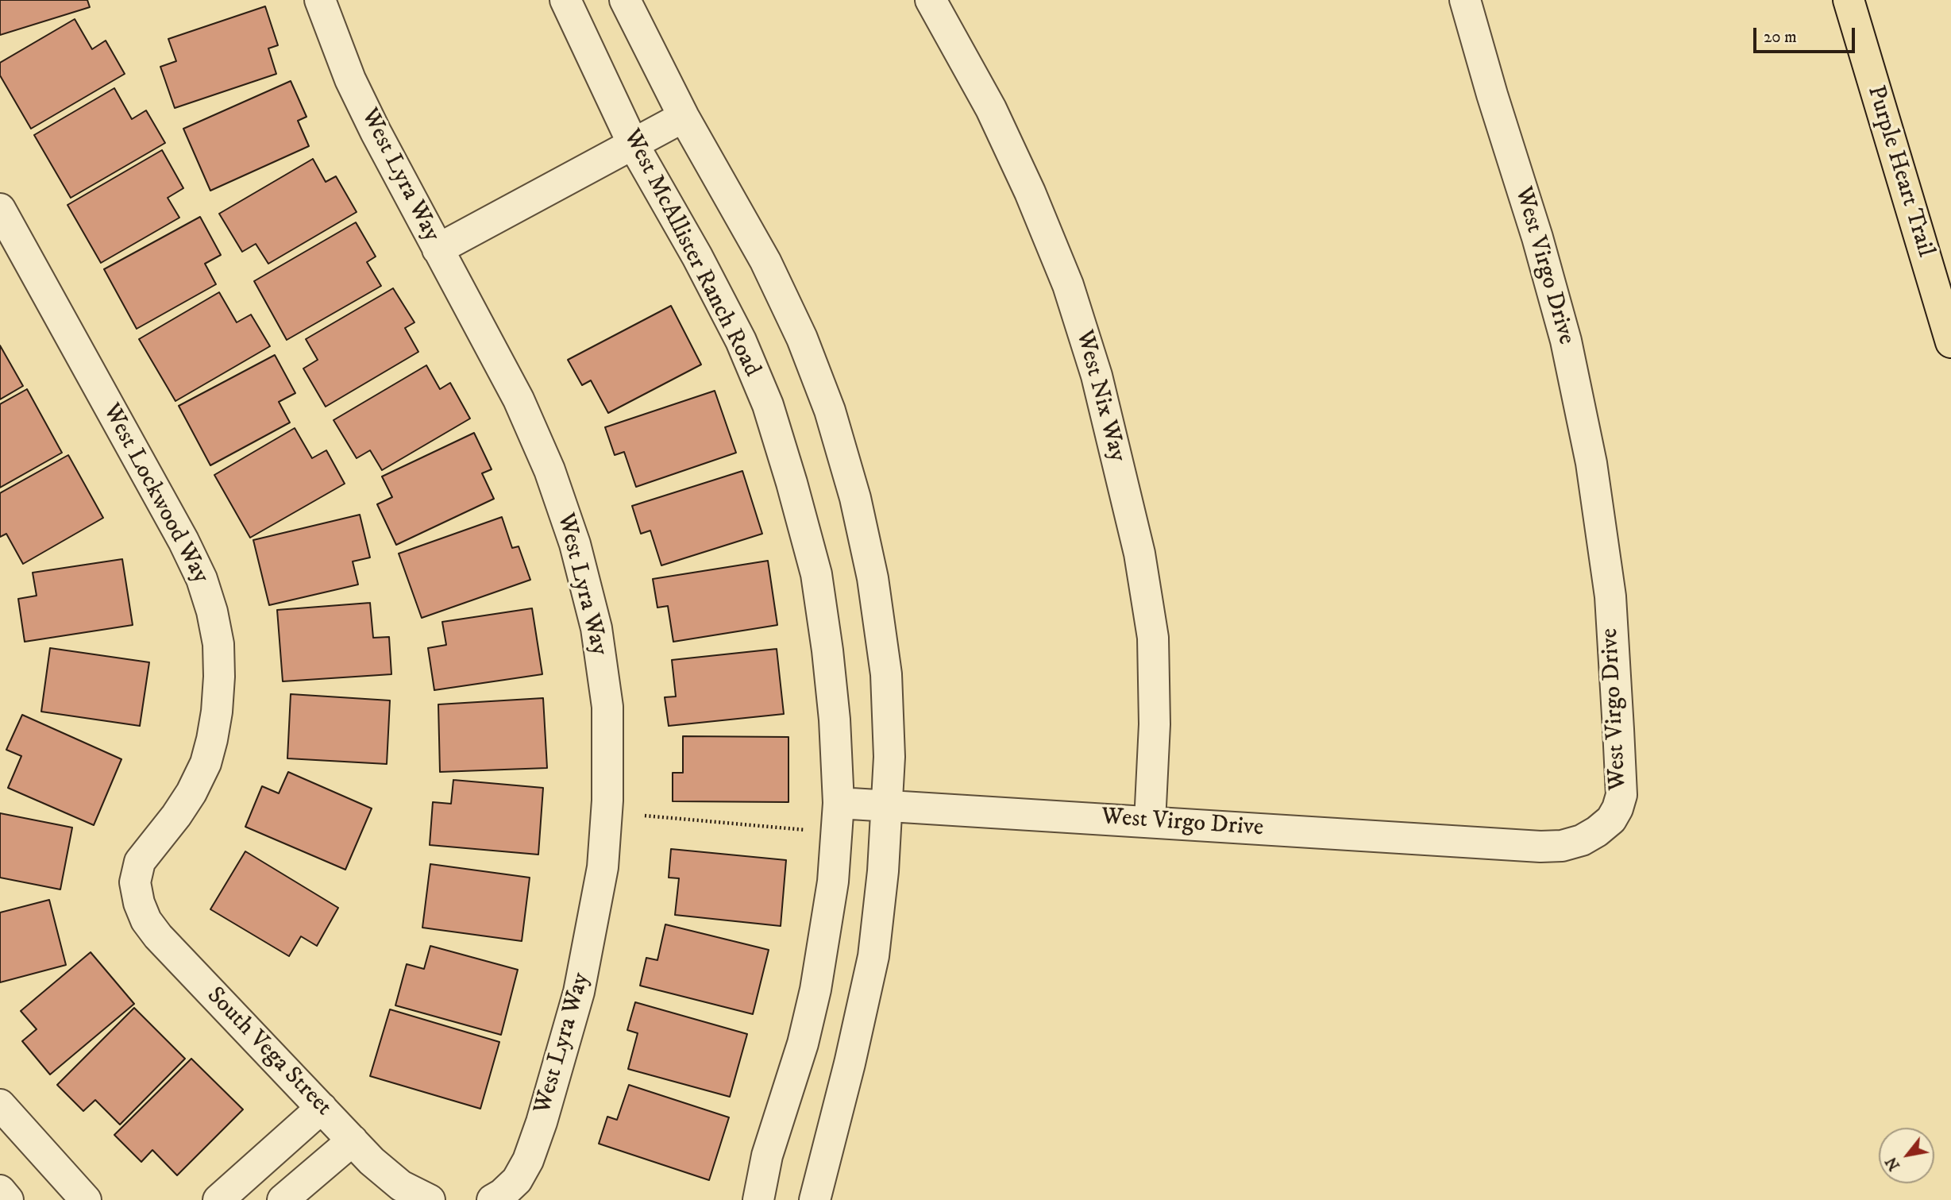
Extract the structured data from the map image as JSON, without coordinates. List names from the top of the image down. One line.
{"streets":{"highway":["Purple Heart Trail"],"street":["West Lyra Way","West McAllister Ranch Road","West Virgo Drive","West Nix Way","West Lockwood Way","South Vega Street"]},"crossings":[["West McAllister Ranch Road","West Virgo Drive"],["West Virgo Drive","West Nix Way"],["West Lockwood Way","South Vega Street"]],"scale_bar":"20 m","north":"bottom left"}
